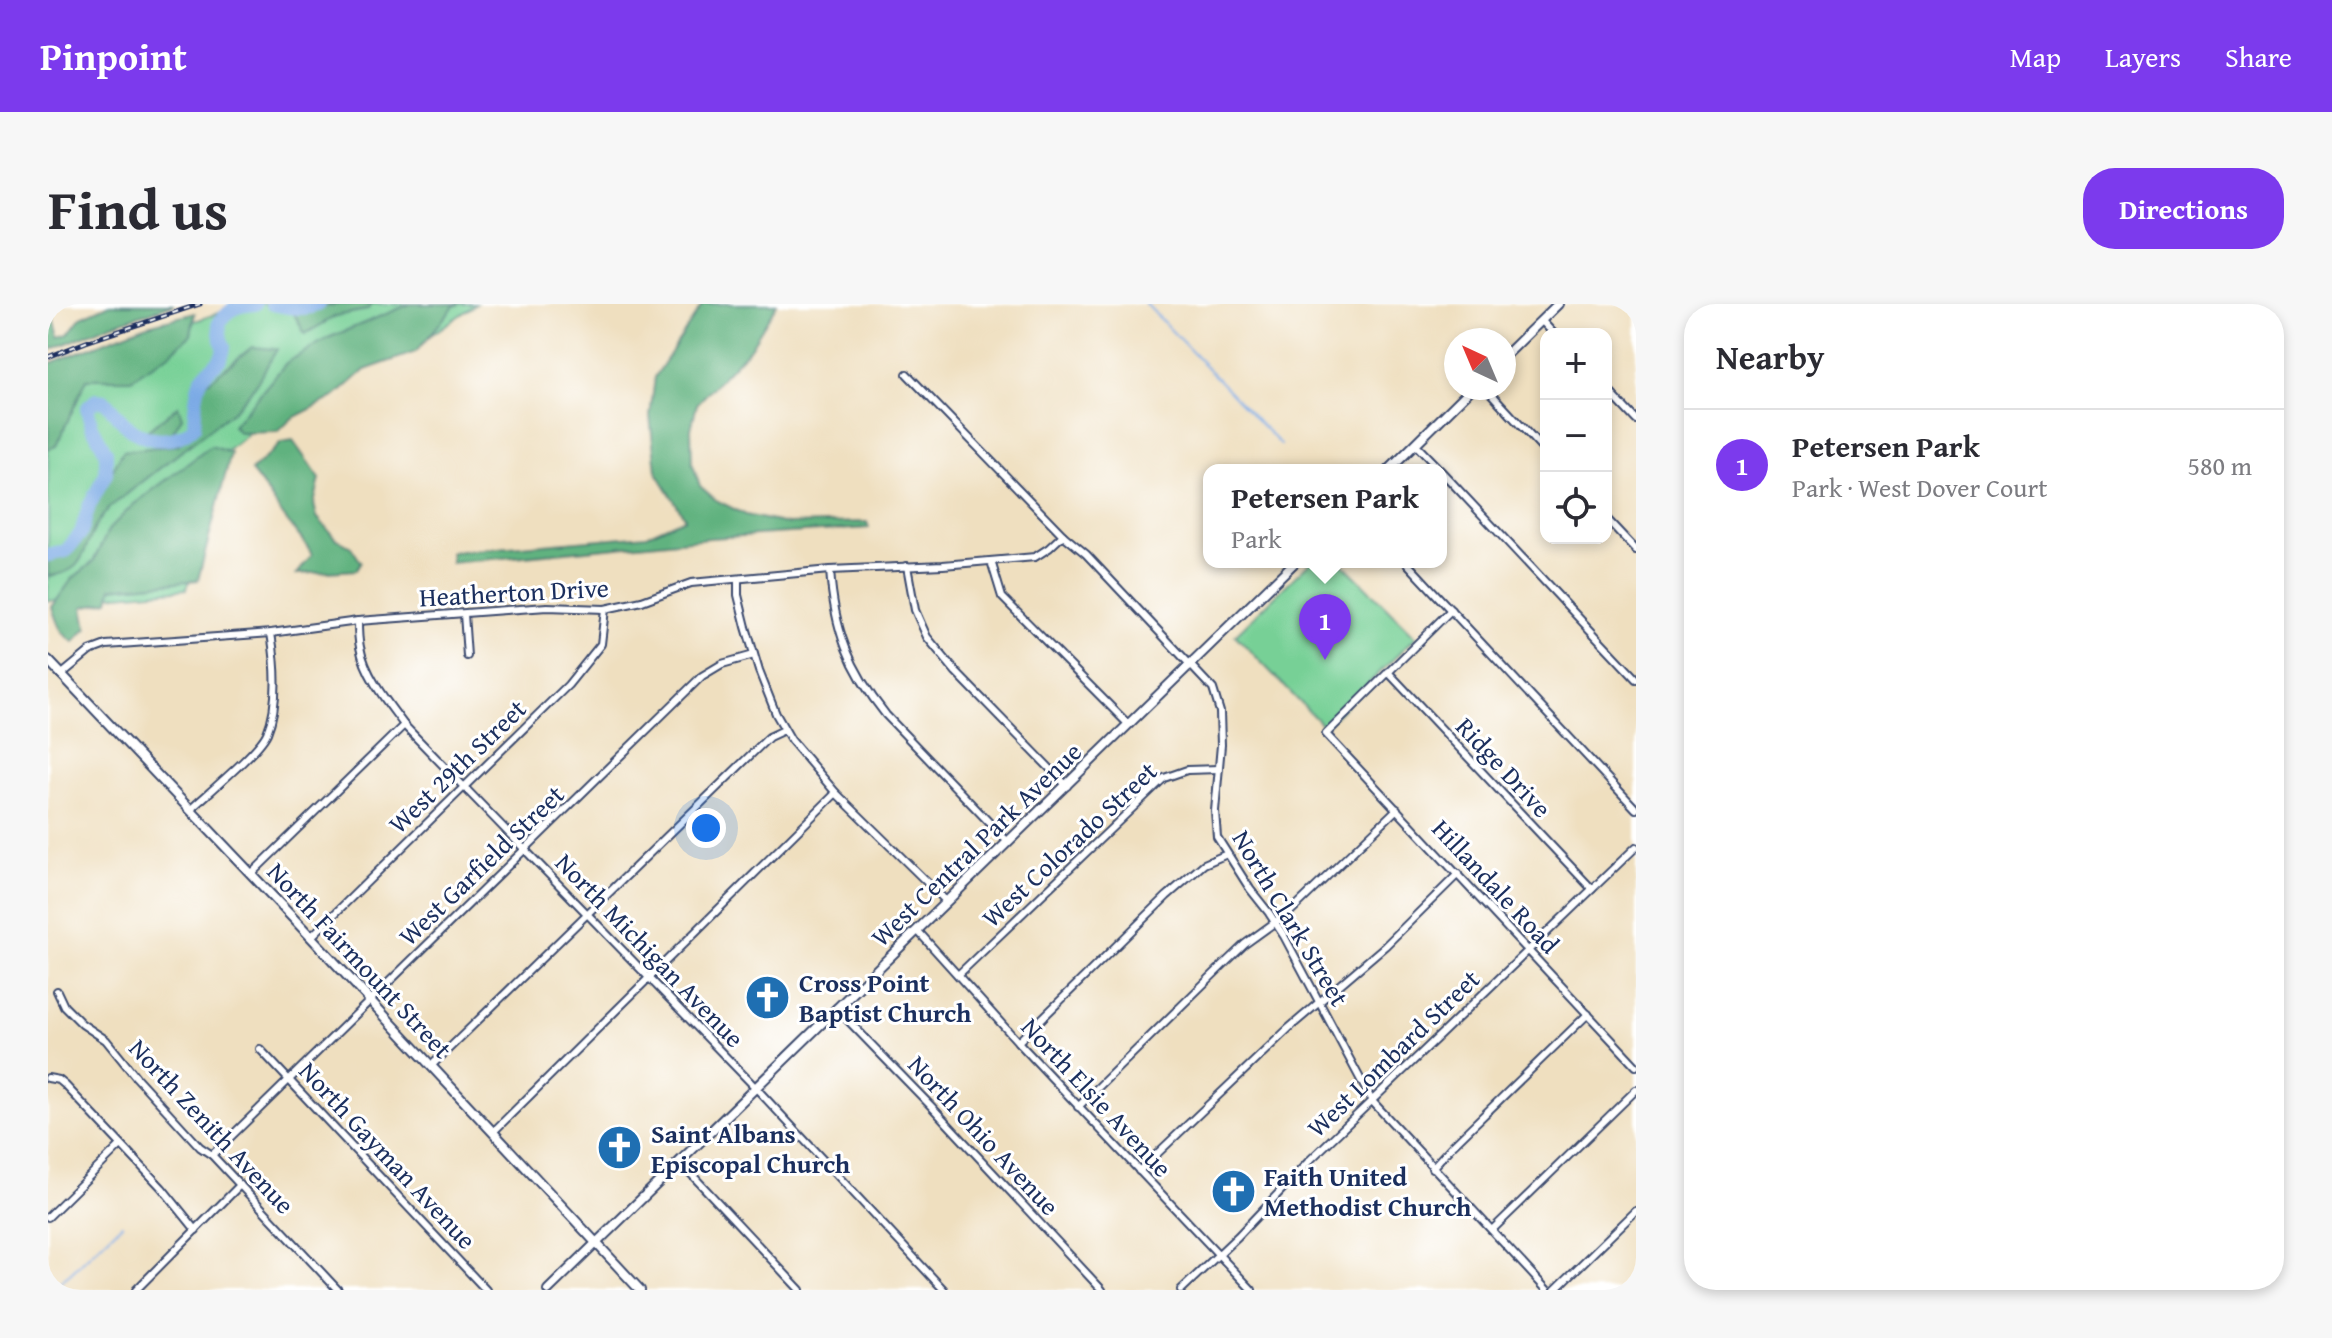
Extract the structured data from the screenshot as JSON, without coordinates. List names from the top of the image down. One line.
{"streets":{"street":["Heatherton Drive","West 29th Street","Ridge Drive","West Central Park Avenue","West Colorado Street","West Garfield Street","Hillandale Road","North Clark Street","North Michigan Avenue","North Fairmount Street","West Lombard Street","North Elsie Avenue","North Zenith Avenue","North Ohio Avenue","North Gayman Avenue"]},"crossings":[["Heatherton Drive","West 29th Street"],["Heatherton Drive","North Clark Street"],["Heatherton Drive","North Michigan Avenue"],["Heatherton Drive","North Fairmount Street"],["West 29th Street","North Michigan Avenue"],["West 29th Street","North Fairmount Street"],["Ridge Drive","Hillandale Road"],["Ridge Drive","West Lombard Street"],["West Central Park Avenue","North Clark Street"],["West Central Park Avenue","North Michigan Avenue"],["West Central Park Avenue","North Fairmount Street"],["West Central Park Avenue","North Elsie Avenue"],["West Central Park Avenue","North Ohio Avenue"],["West Colorado Street","North Clark Street"],["West Colorado Street","North Elsie Avenue"],["West Garfield Street","North Michigan Avenue"],["West Garfield Street","North Fairmount Street"],["West Garfield Street","North Zenith Avenue"],["West Garfield Street","North Gayman Avenue"],["Hillandale Road","West Lombard Street"],["North Clark Street","West Lombard Street"],["West Lombard Street","North Elsie Avenue"]],"places":{"church":["Cross Point Baptist Church","Saint Albans Episcopal Church","Faith United Methodist Church"]},"north":"top left","page":{"header":"Pinpoint","nav":["Map","Layers","Share"],"title":"Find us","buttons":"Directions","heading":"Nearby","map_buttons":["+","−"],"list":[{"mark":"1","name":"Petersen Park","note":"Park · West Dover Court","value":"580 m"}],"popup":["Petersen Park","Park"],"pins":"1"}}
